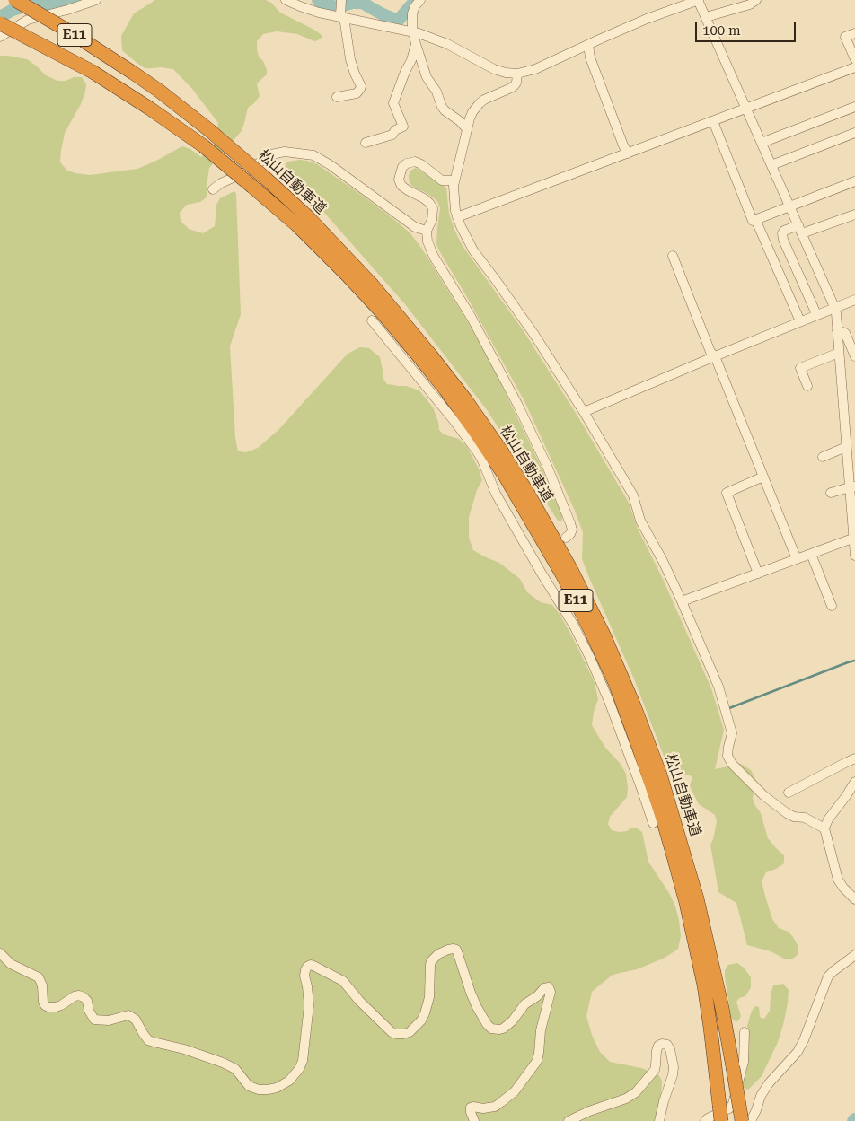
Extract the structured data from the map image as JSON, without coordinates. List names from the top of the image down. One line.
{"streets":{"highway":["E11","松山自動車道"]},"scale_bar":"100 m"}
